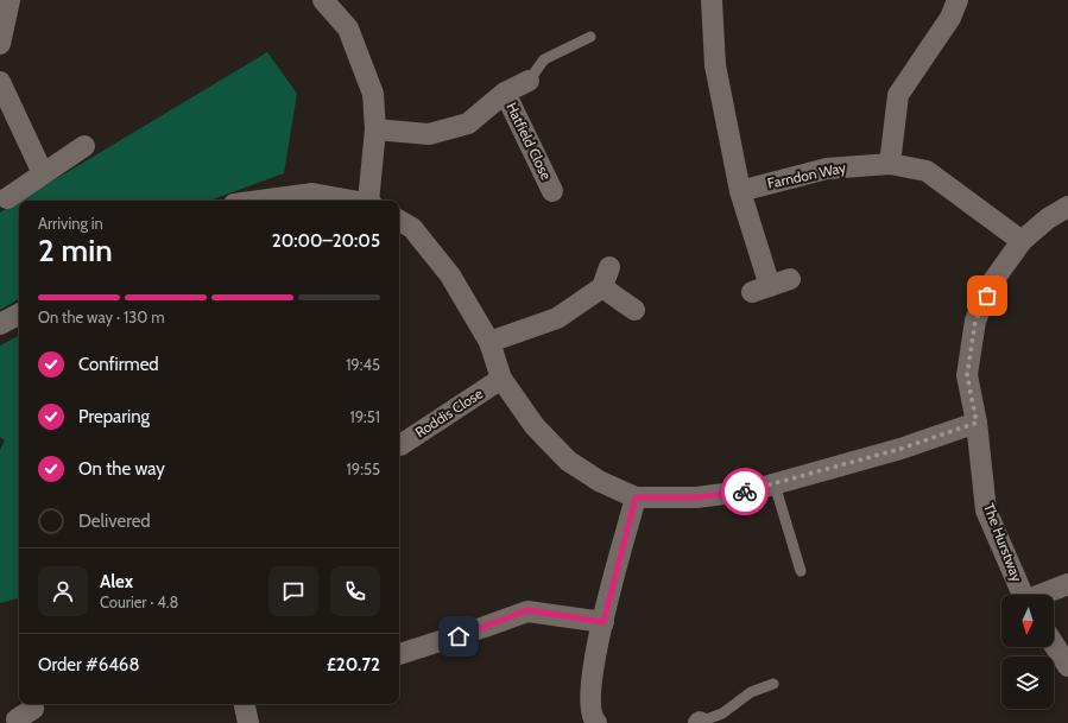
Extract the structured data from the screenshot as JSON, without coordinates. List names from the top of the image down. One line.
{"streets":{"street":["Hatfield Close","Farndon Way","Roddis Close","The Hurstway"]},"crossings":[["Farndon Way","The Hurstway"]],"north":"bottom","page":{"heading":["2 min","Arriving in","20:00–20:05"],"panel":["Alex","Courier · 4.8","Order #6468","£20.72"],"bar":"On the way · 130 m","list":[["Confirmed","19:45"],["Preparing","19:51"],["On the way","19:55"],"Delivered"]}}
